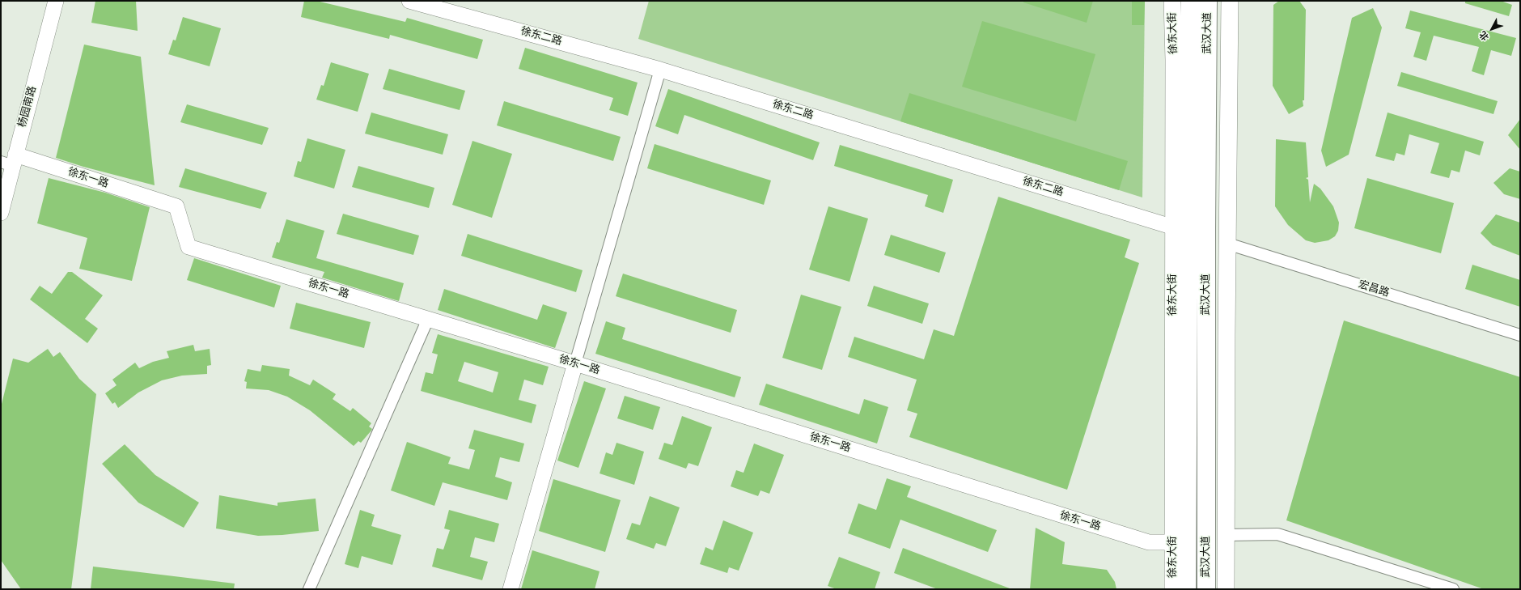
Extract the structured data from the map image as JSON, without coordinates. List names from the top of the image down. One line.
{"streets":{"highway":["武汉大道"],"main road":["徐东大街"],"street":["徐东二路","杨园南路","徐东一路","宏昌路"]},"crossings":[["徐东大街","徐东二路"],["徐东大街","徐东一路"],["杨园南路","徐东一路"]],"north":"bottom left"}
